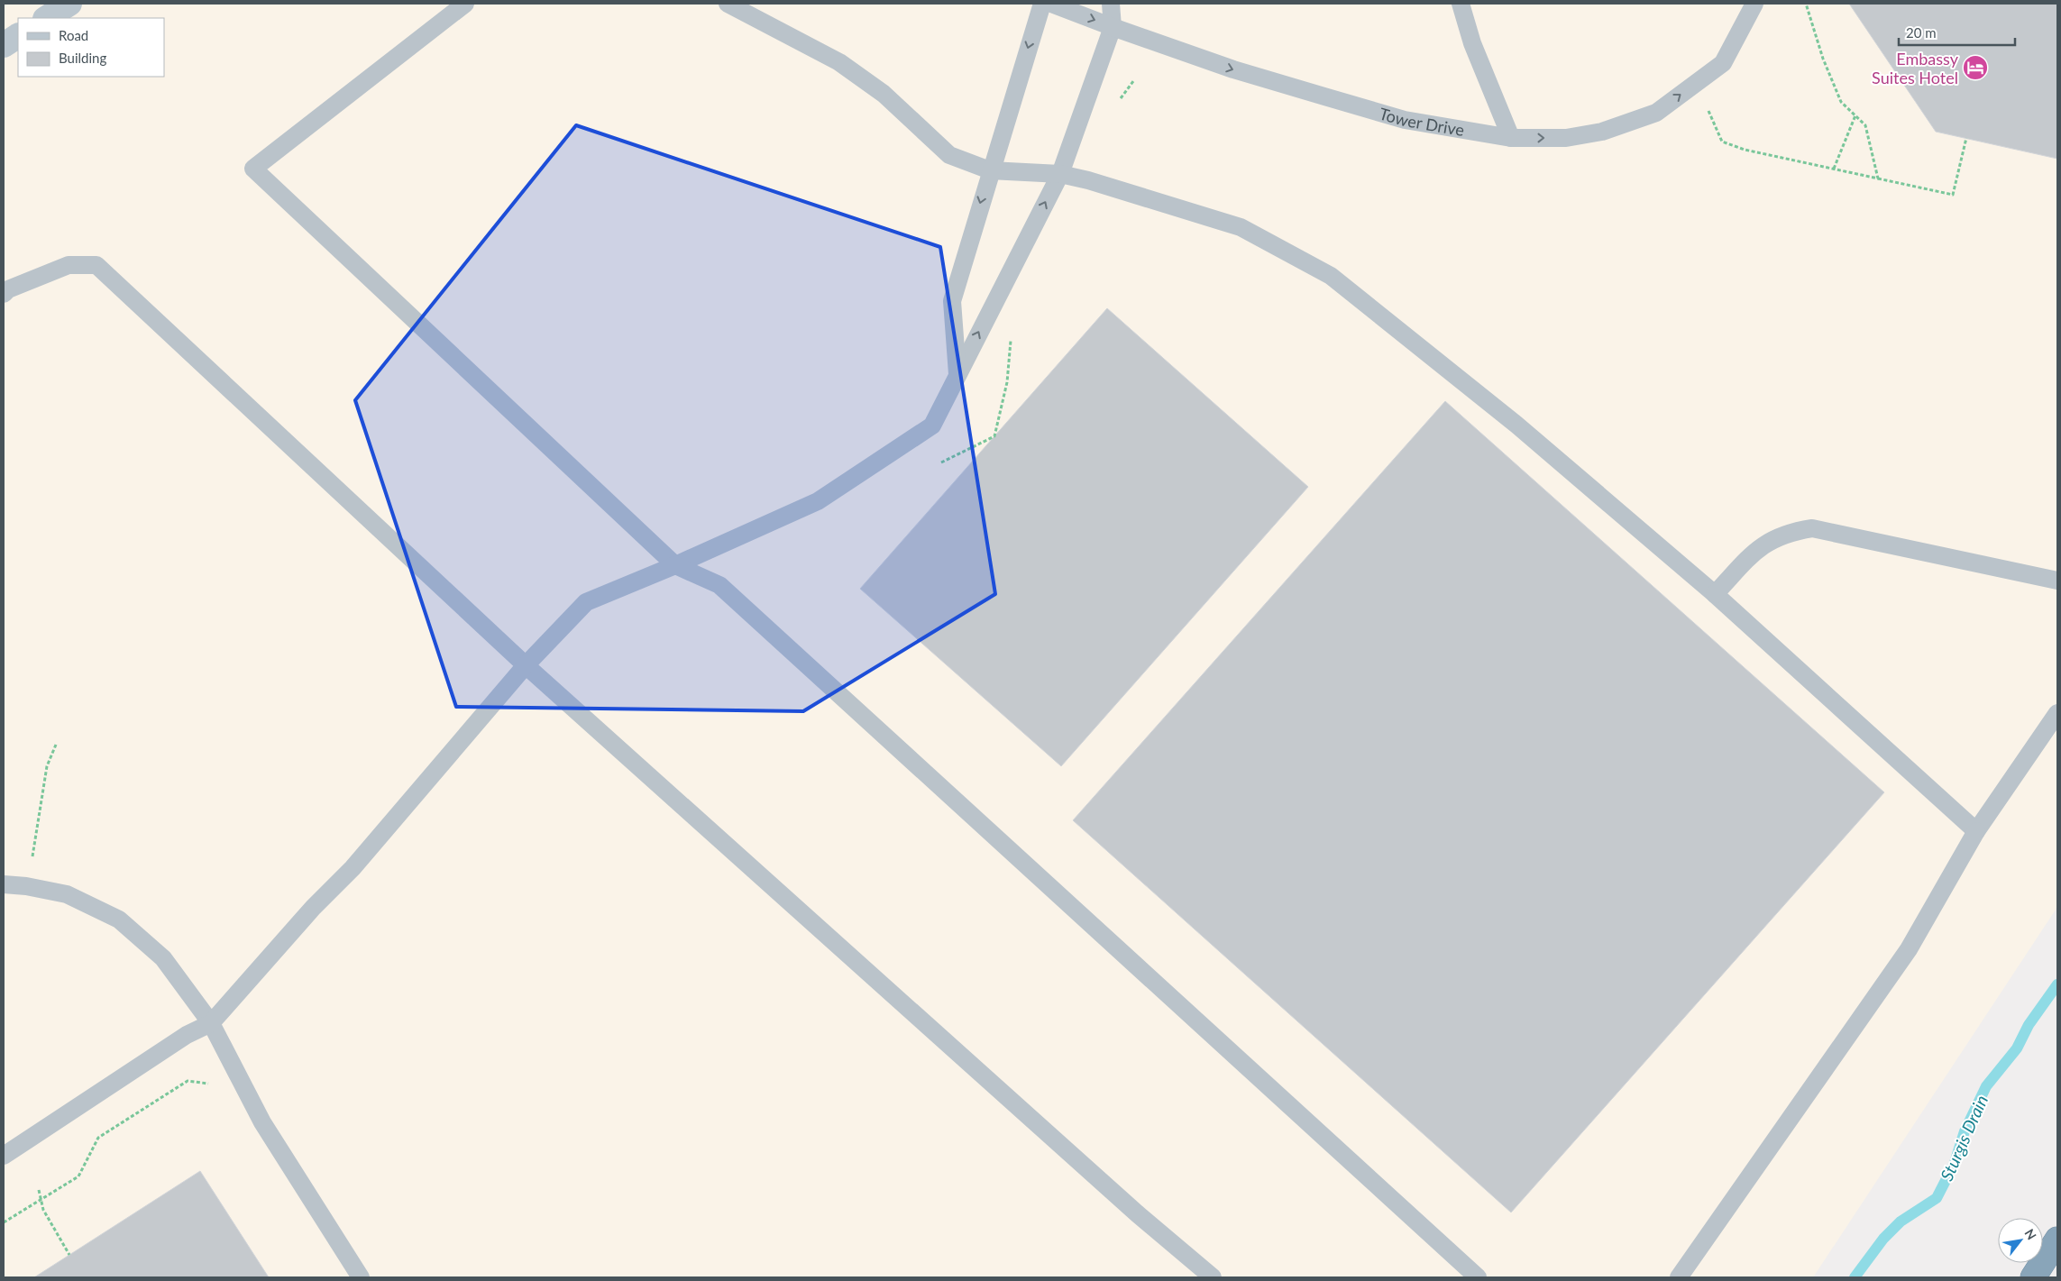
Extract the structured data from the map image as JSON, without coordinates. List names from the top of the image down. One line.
{"streets":{"lane":["Tower Drive"]},"one_way":["Tower Drive"],"water":["Sturgis Drain"],"places":{"hotel":["Embassy Suites Hotel"]},"legend":["Road","Building"],"scale_bar":"20 m","north":"top right"}
